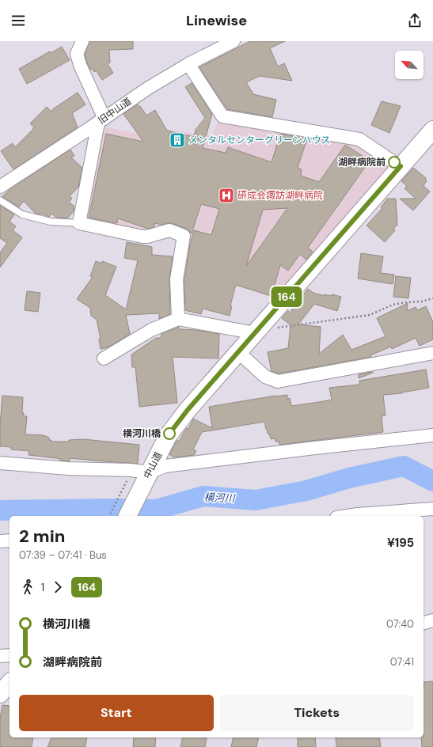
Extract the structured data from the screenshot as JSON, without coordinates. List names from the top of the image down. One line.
{"streets":{"highway":["中山道"],"street":["旧中山道"]},"water":["横河川"],"places":{"building":["メンタルセンターグリーンハウス"],"other":["湖畔病院前","横河川橋"],"hospital":["研成会諏訪湖畔病院"]},"lines":["bus line 164"],"north":"top left","page":{"header":"Linewise","on_map":"164","heading":["2 min","07:39 – 07:41 · Bus","¥195"],"legs":["1","164"],"list":[{"name":"横河川橋","value":"07:40"},{"name":"湖畔病院前","value":"07:41"}],"buttons":["Start","Tickets"]}}
